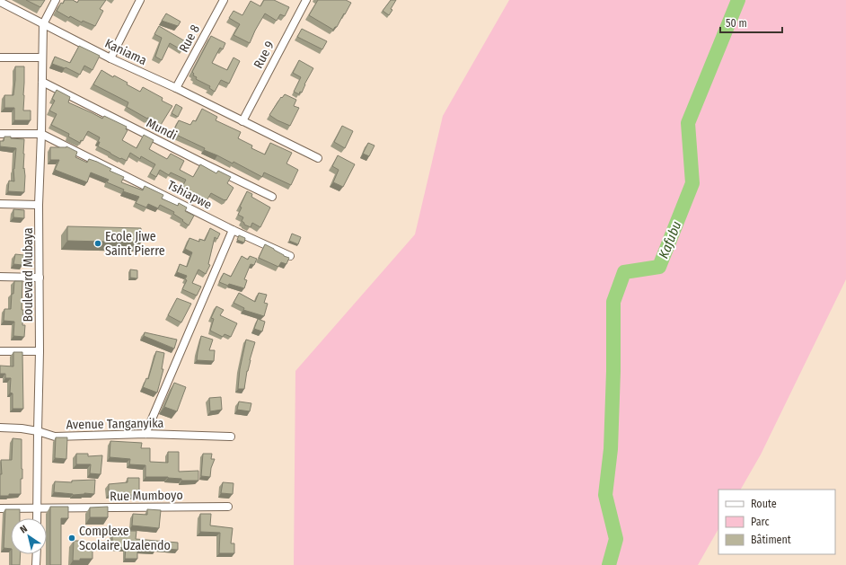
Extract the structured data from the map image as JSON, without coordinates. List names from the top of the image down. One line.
{"streets":{"street":["Rue 8","Kaniama","Rue 9","Mundi","Tshiapwe","Boulevard Mubaya","Avenue Tanganyika","Rue Mumboyo"]},"crossings":[["Rue 8","Kaniama"],["Kaniama","Rue 9"],["Kaniama","Boulevard Mubaya"],["Mundi","Boulevard Mubaya"],["Tshiapwe","Boulevard Mubaya"],["Boulevard Mubaya","Avenue Tanganyika"],["Boulevard Mubaya","Rue Mumboyo"]],"water":["Kafubu"],"places":["Ecole Jiwe Saint Pierre","Complexe Scolaire Uzalendo"],"legend":["Route","Parc","Bâtiment"],"scale_bar":"50 m","north":"top left"}
